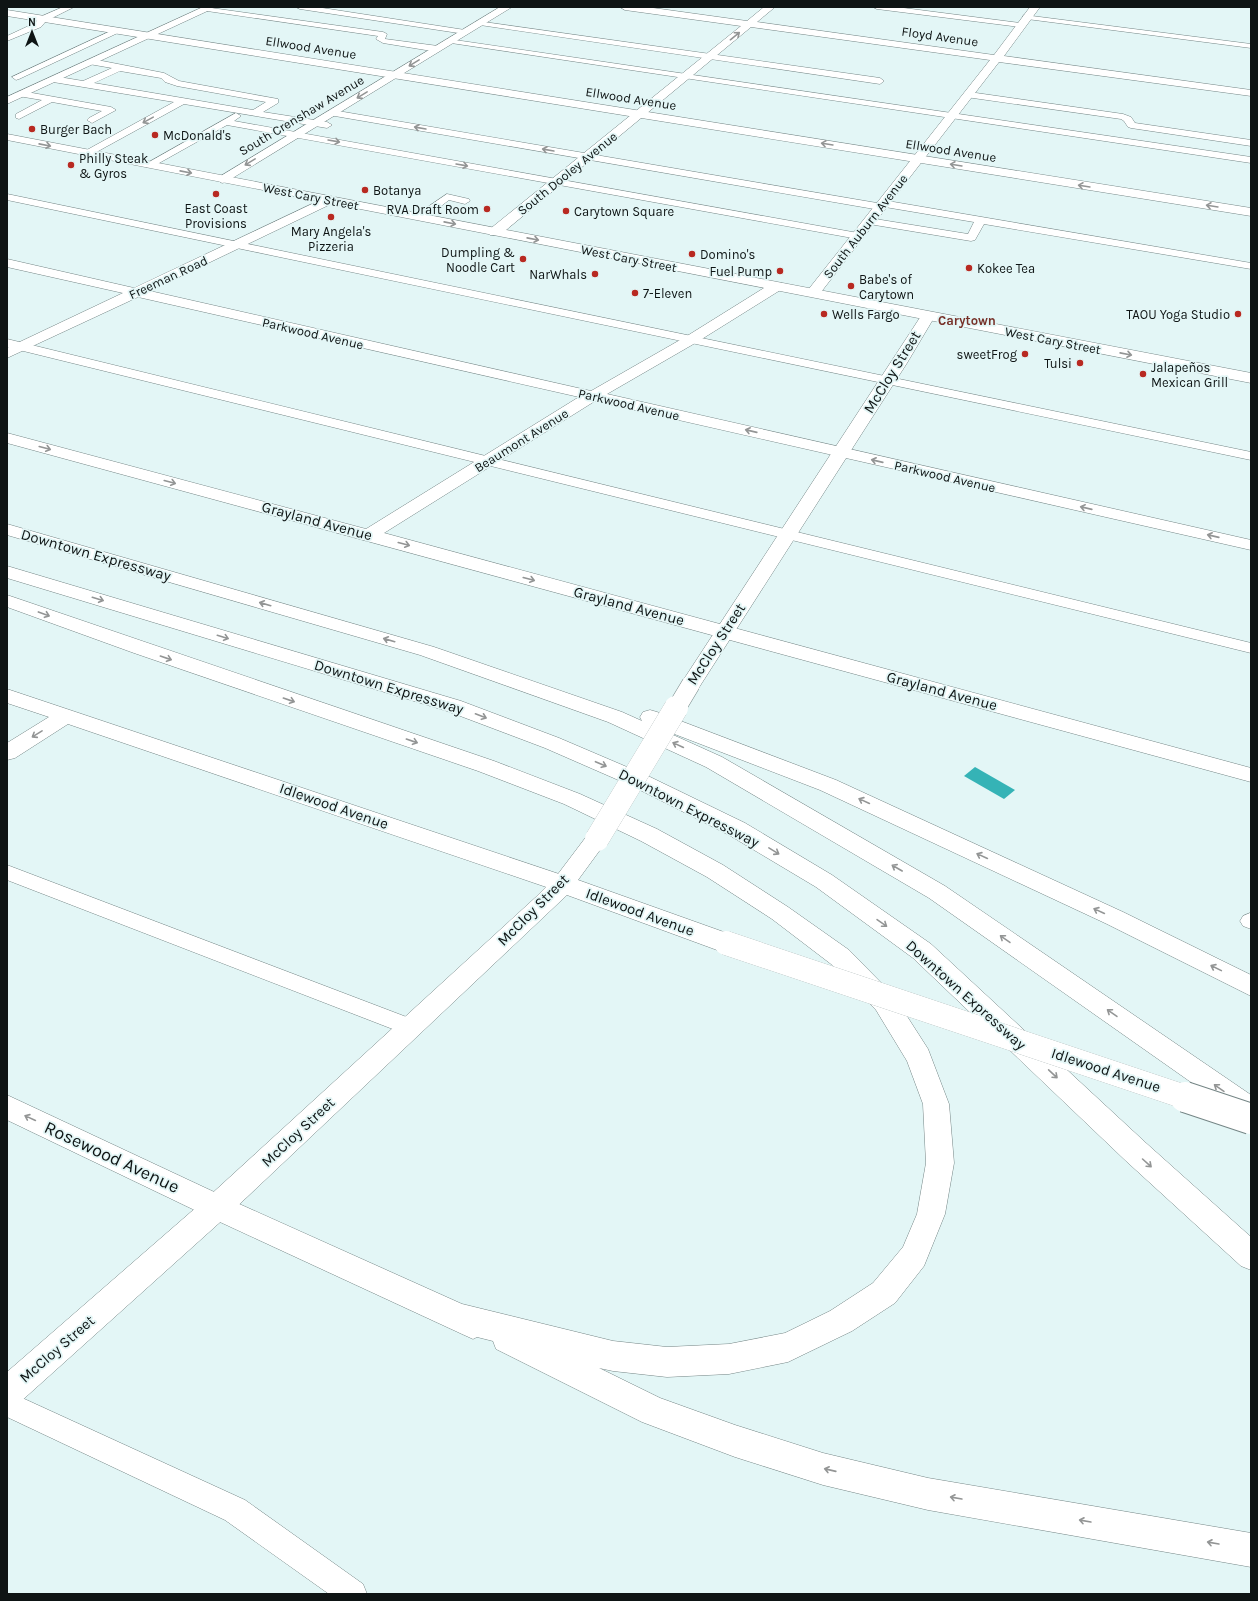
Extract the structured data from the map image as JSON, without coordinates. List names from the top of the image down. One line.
{"streets":{"main road":["Floyd Avenue","Ellwood Avenue","South Crenshaw Avenue","South Dooley Avenue","West Cary Street","South Auburn Avenue","Freeman Road","Parkwood Avenue","McCloy Street","Beaumont Avenue","Grayland Avenue","Downtown Expressway","Idlewood Avenue","Rosewood Avenue"]},"crossings":[["Floyd Avenue","South Dooley Avenue"],["Floyd Avenue","South Auburn Avenue"],["Ellwood Avenue","South Crenshaw Avenue"],["Ellwood Avenue","South Dooley Avenue"],["Ellwood Avenue","South Auburn Avenue"],["South Crenshaw Avenue","West Cary Street"],["South Dooley Avenue","West Cary Street"],["West Cary Street","South Auburn Avenue"],["West Cary Street","Freeman Road"],["West Cary Street","McCloy Street"],["West Cary Street","Beaumont Avenue"],["Freeman Road","Parkwood Avenue"],["Parkwood Avenue","McCloy Street"],["Parkwood Avenue","Beaumont Avenue"],["McCloy Street","Grayland Avenue"],["McCloy Street","Downtown Expressway"],["McCloy Street","Idlewood Avenue"],["McCloy Street","Rosewood Avenue"],["Beaumont Avenue","Grayland Avenue"]],"one_way":["Ellwood Avenue","West Cary Street","Parkwood Avenue","Rosewood Avenue"],"districts":["Carytown"],"places":["Burger Bach","McDonald's","Philly Steak & Gyros","Botanya","East Coast Provisions","RVA Draft Room","Carytown Square","Mary Angela's Pizzeria","Domino's","Dumpling & Noodle Cart","Kokee Tea","Fuel Pump","NarWhals","Babe's of Carytown","7-Eleven","Wells Fargo","TAOU Yoga Studio","sweetFrog","Tulsi","Jalapeños Mexican Grill"],"north":"top"}
